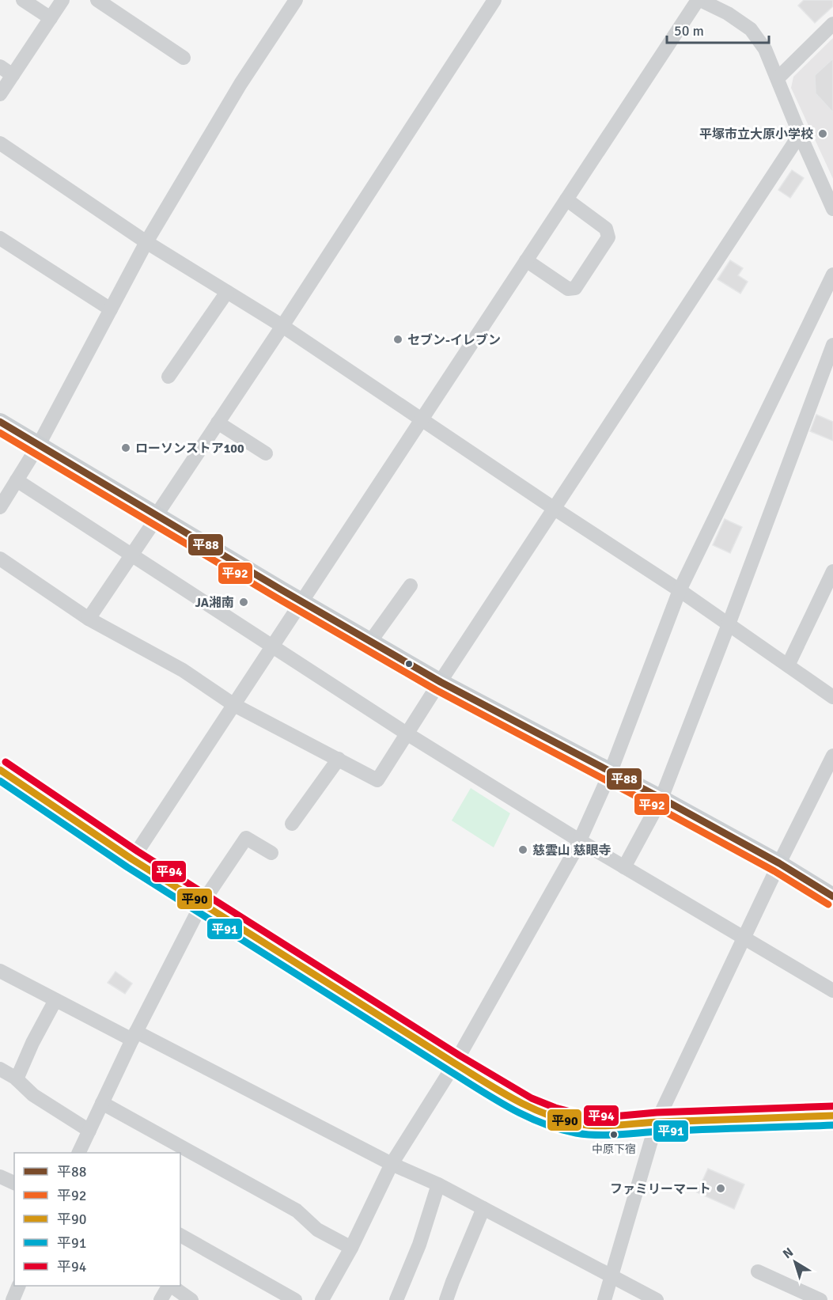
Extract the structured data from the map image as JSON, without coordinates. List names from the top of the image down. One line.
{"places":["平塚市立大原小学校","セブン-イレブン","ローソンストア100","JA湘南","慈雲山 慈眼寺","中原下宿","ファミリーマート"],"lines":["transit line 平88","transit line 平92","transit line 平94","transit line 平90","transit line 平91"],"legend":["平88","平92","平90","平91","平94"],"scale_bar":"50 m","north":"top left"}
